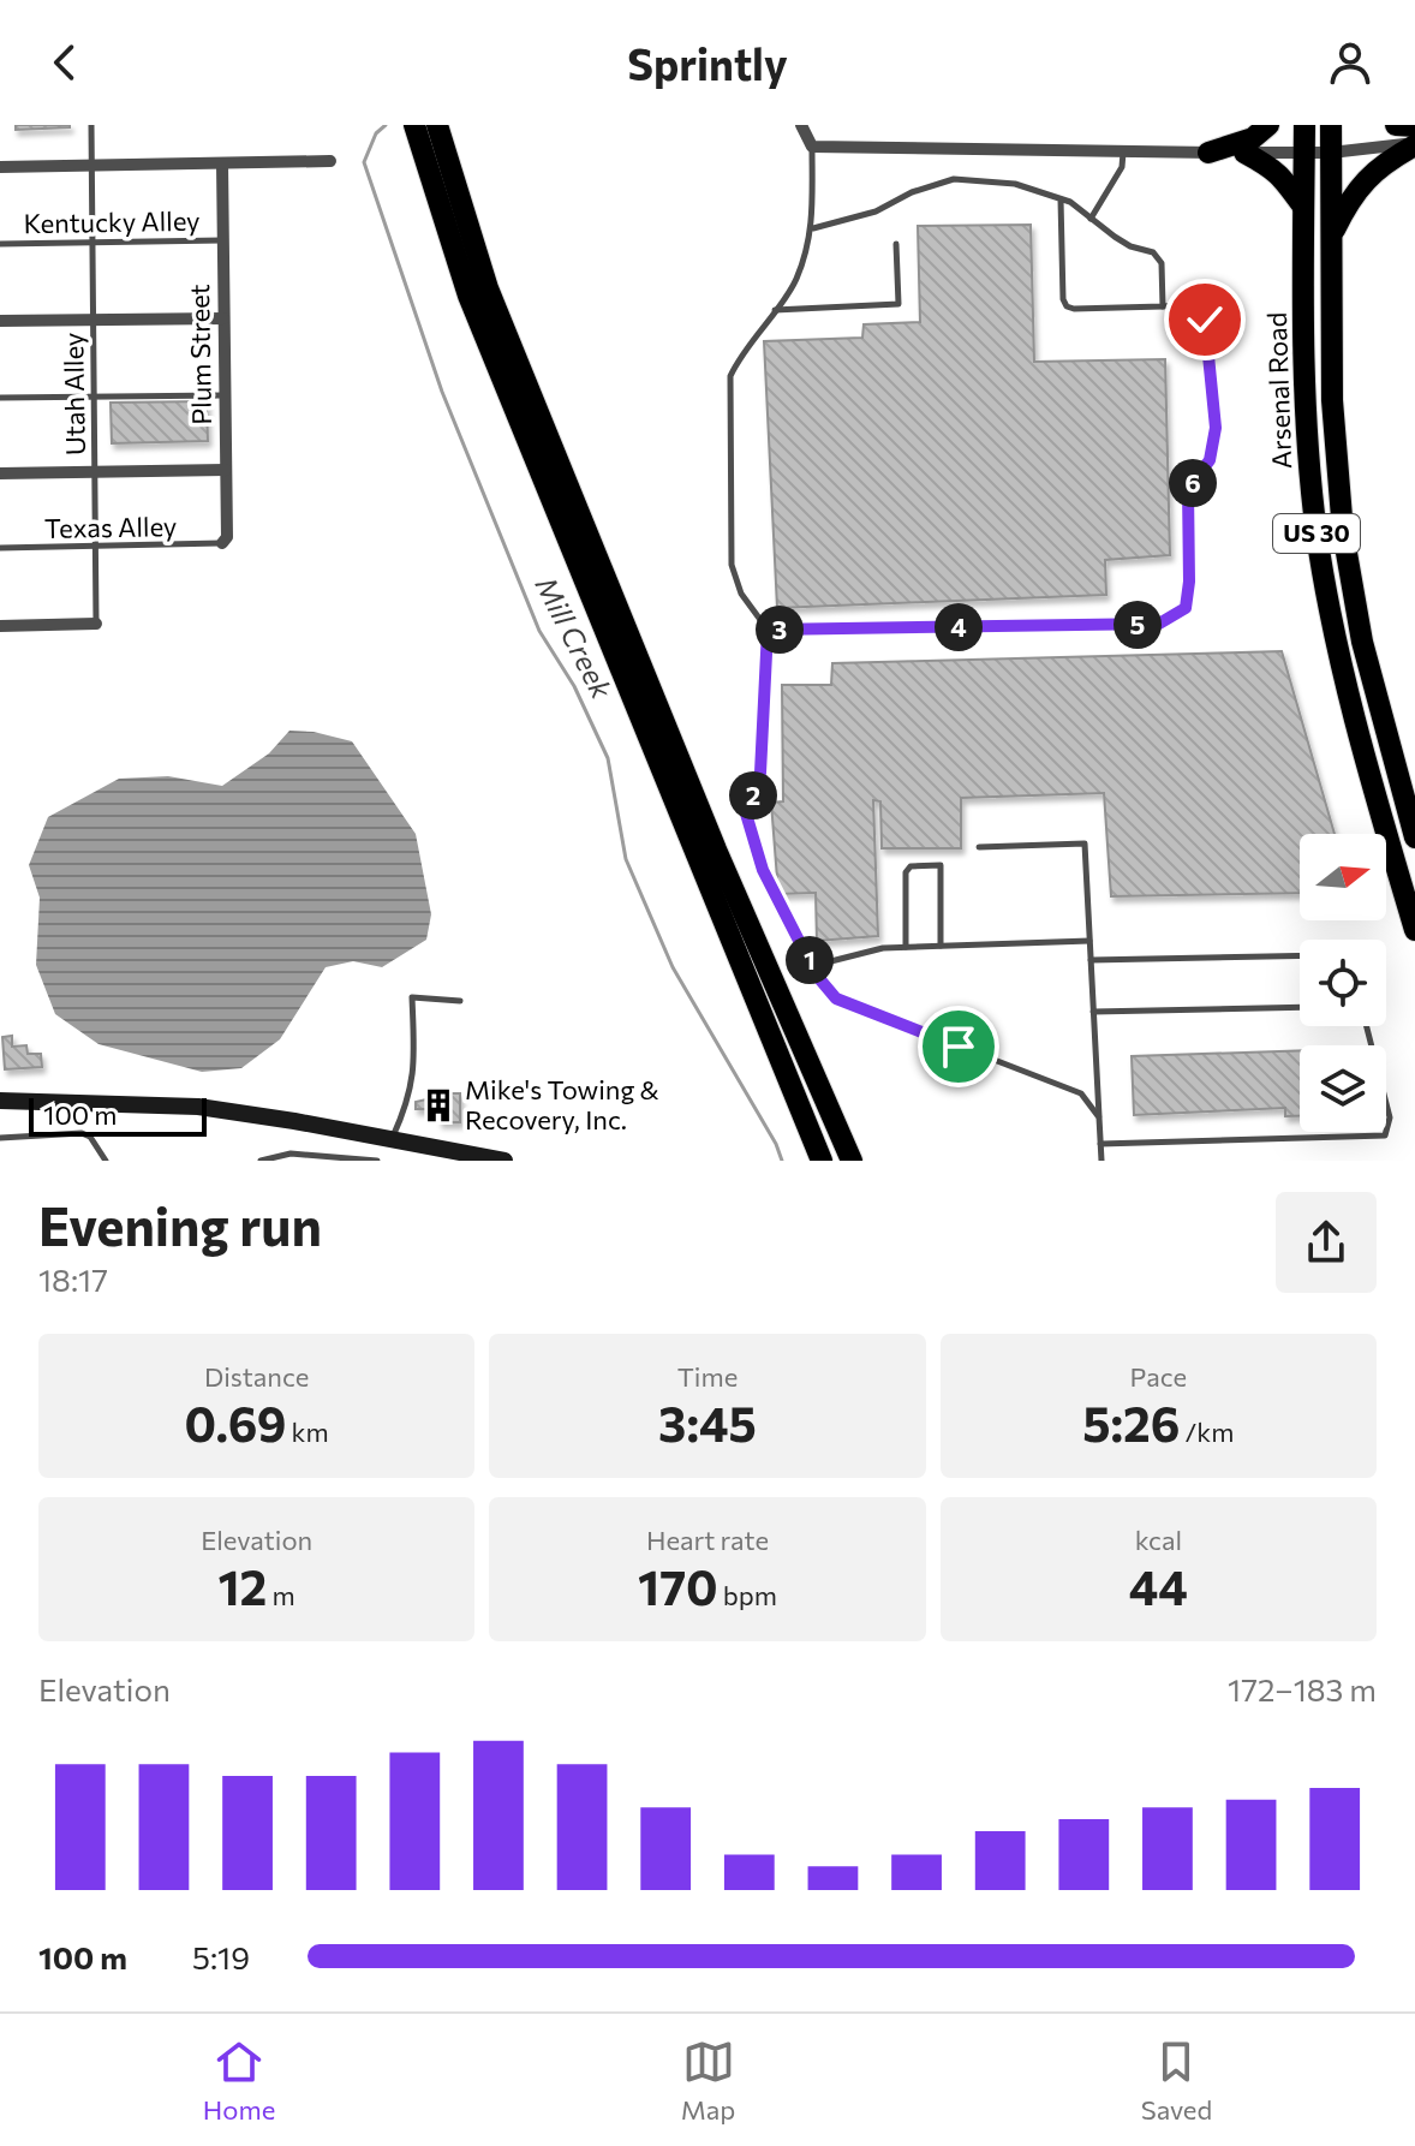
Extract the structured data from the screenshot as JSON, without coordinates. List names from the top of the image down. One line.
{"streets":{"highway":["Arsenal Road","US 30"],"street":["Plum Street"],"lane":["Kentucky Alley","Utah Alley","Texas Alley"]},"crossings":[["Kentucky Alley","Plum Street"],["Kentucky Alley","Utah Alley"],["Plum Street","Texas Alley"],["Utah Alley","Texas Alley"]],"water":["Mill Creek"],"places":{"building":["Mike's Towing & Recovery, Inc."]},"scale_bar":"100 m","north":"right","page":{"header":"Sprintly","pins":["6","5","4","3","2","1"],"scale":"100 m","heading":["Evening run","18:17"],"stats":[["Distance","0.69 km"],["Time","3:45"],["Pace","5:26 /km"],["Elevation","12 m"],["Heart rate","170 bpm"],["kcal","44"]],"chart":["Elevation","172–183 m"],"list":[{"name":"100 m","note":"5:19"}],"tabs":["Home","Map","Saved"]}}
